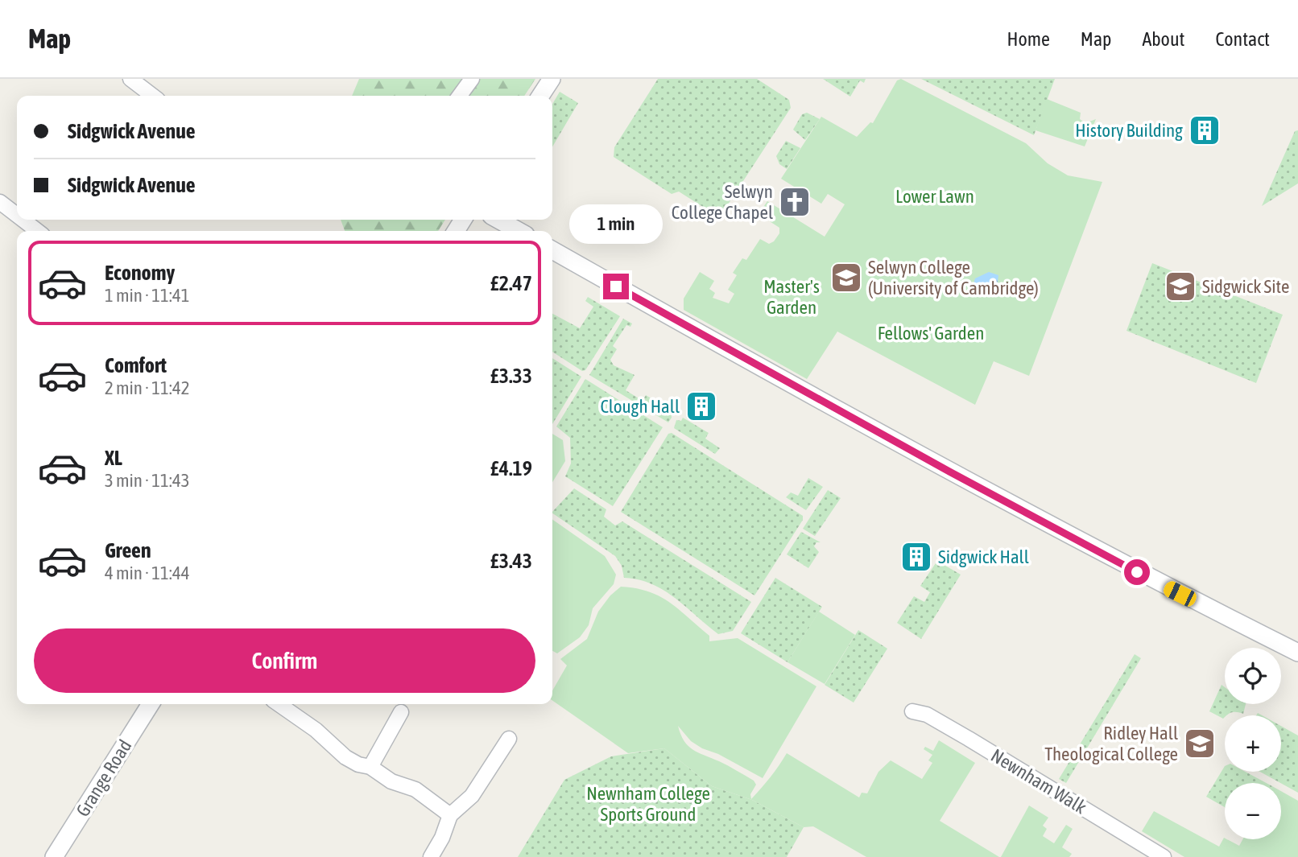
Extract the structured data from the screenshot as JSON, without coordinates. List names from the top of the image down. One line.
{"streets":{"street":["Grange Road","Newnham Walk"]},"parks":["Lower Lawn","Master's Garden","Fellows' Garden","Newnham College Sports Ground"],"places":{"building":["History Building","Clough Hall","Sidgwick Hall"],"church":["Selwyn College Chapel"],"school or university":["Selwyn College (University of Cambridge)","Sidgwick Site","Ridley Hall Theological College"]},"page":{"header":"Map","nav":["Home","Map","About","Contact"],"banner":["Sidgwick Avenue","Sidgwick Avenue"],"bubble":"1 min","list":[{"name":"Economy","note":"1 min · 11:41","value":"£2.47"},{"name":"Comfort","note":"2 min · 11:42","value":"£3.33"},{"name":"XL","note":"3 min · 11:43","value":"£4.19"},{"name":"Green","note":"4 min · 11:44","value":"£3.43"}],"buttons":"Confirm","map_buttons":["+","−"]}}
